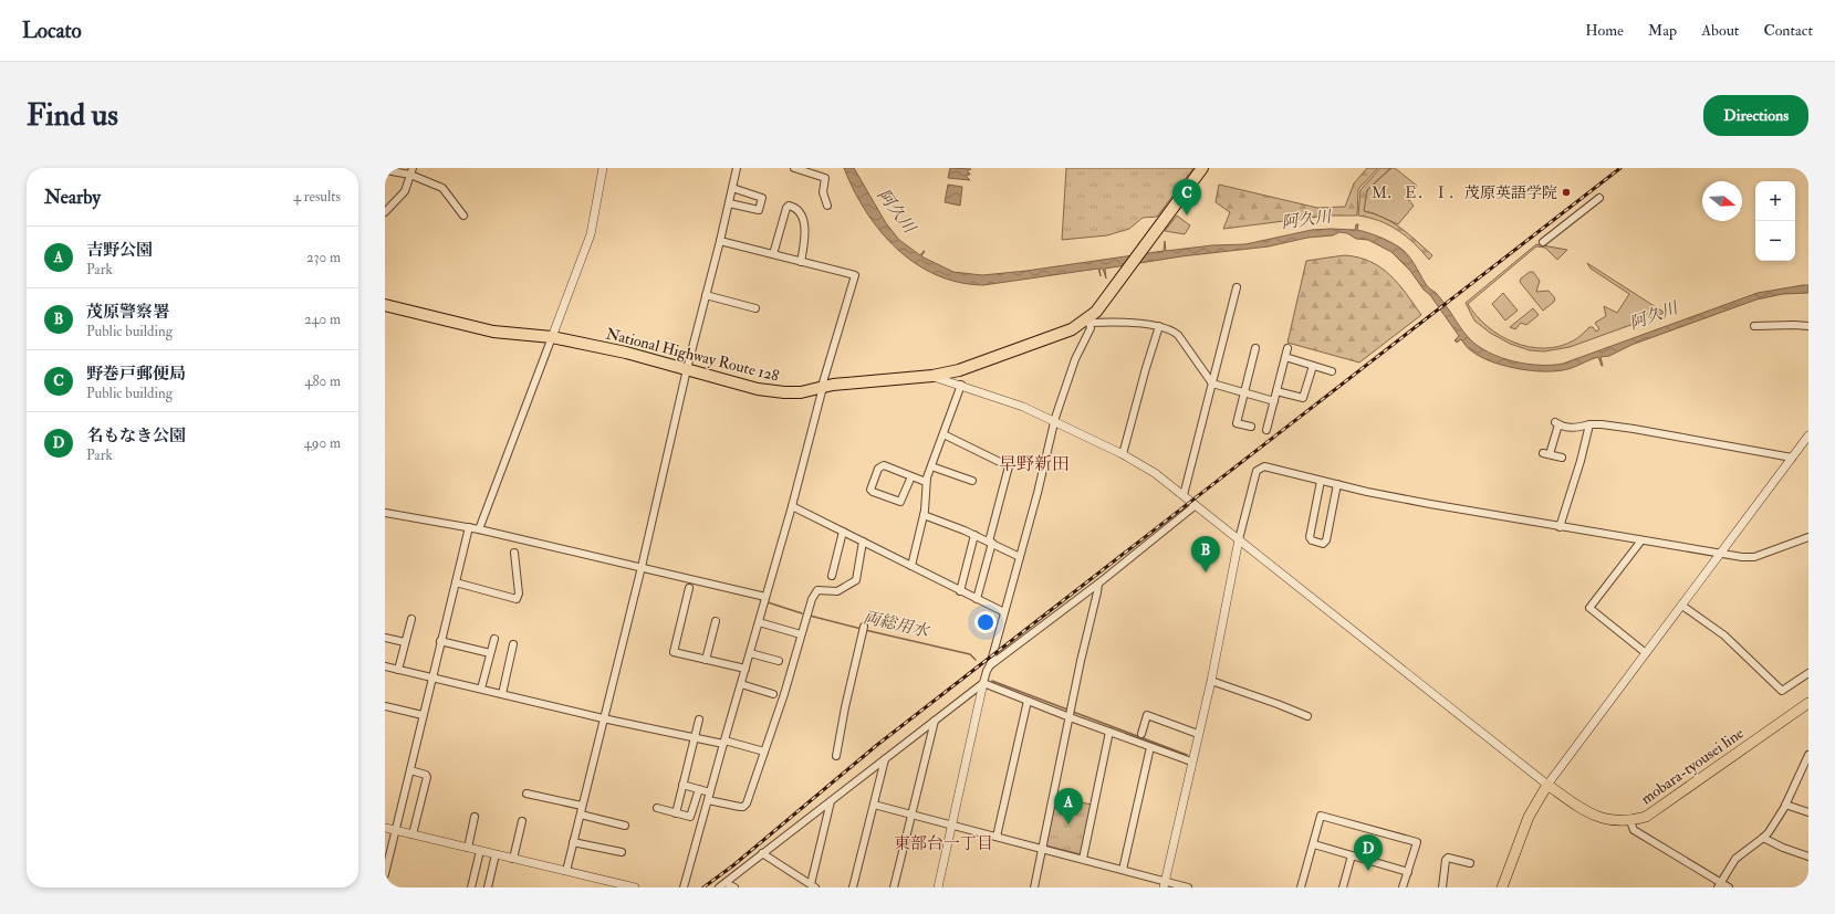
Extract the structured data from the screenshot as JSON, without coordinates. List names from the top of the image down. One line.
{"streets":{"highway":["National Highway Route 128"],"main road":["mobara-tyousei line"]},"districts":["早野新田","東部台一丁目"],"water":["阿久川","両総用水"],"places":["Ｍ．Ｅ．Ｉ．茂原英語学院"],"north":"right","page":{"header":"Locato","nav":["Home","Map","About","Contact"],"buttons":"Directions","title":"Find us","heading":["Nearby","4 results"],"pins":["C","B","A","D"],"map_buttons":["+","−"],"list":[{"mark":"A","name":"吉野公園","note":"Park","value":"230 m"},{"mark":"B","name":"茂原警察署","note":"Public building","value":"240 m"},{"mark":"C","name":"野巻戸郵便局","note":"Public building","value":"480 m"},{"mark":"D","name":"名もなき公園","note":"Park","value":"490 m"}]}}
